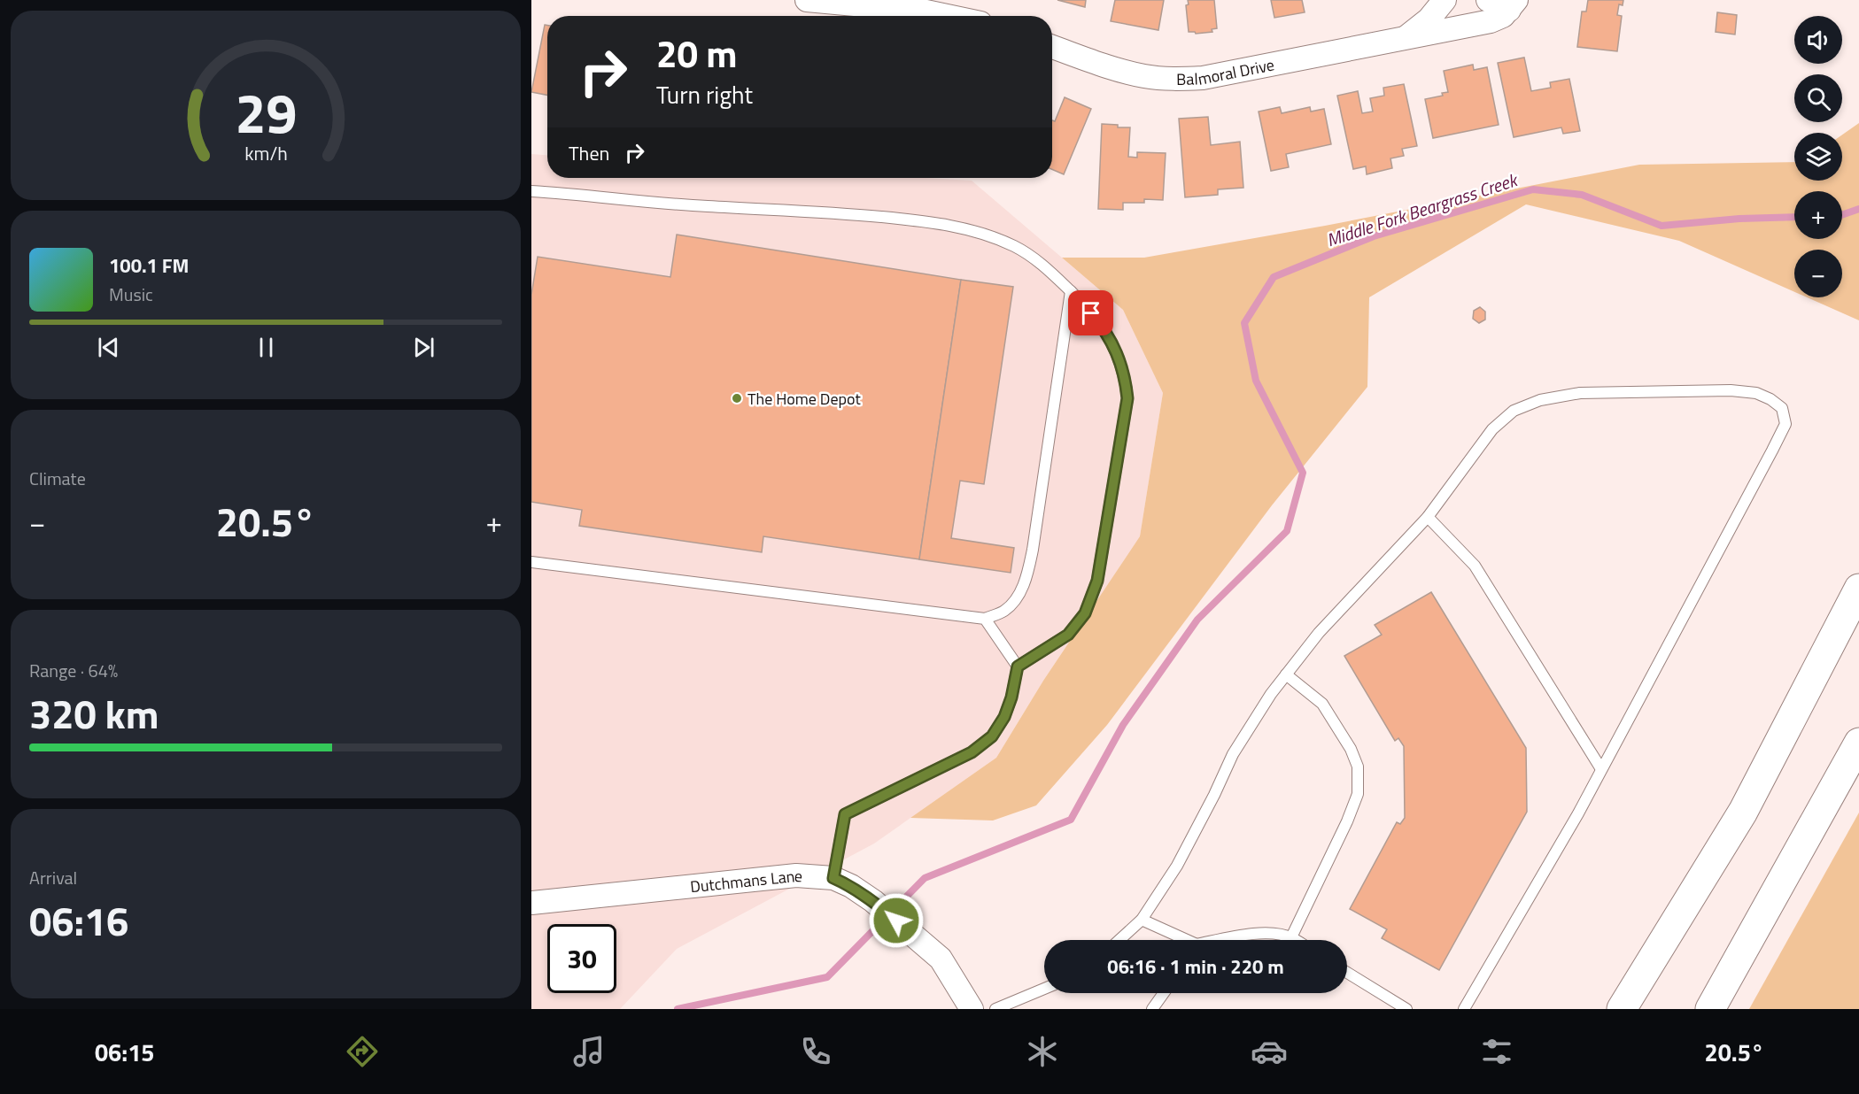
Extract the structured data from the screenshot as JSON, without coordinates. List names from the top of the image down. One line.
{"streets":{"street":["Balmoral Drive","Dutchmans Lane"]},"water":["Middle Fork Beargrass Creek"],"places":["The Home Depot"],"page":{"map_buttons":["+","−"],"turn":["20 m","Turn right"],"then":"Then","song":["100.1 FM","Music"],"tile":["Climate",["Range · 64%","320 km"],["Arrival","06:16"]],"heat":["−","20.5°","+"],"limit":"30","trip":"06:16 · 1 min · 220 m","tabs":["06:15","20.5°"],"gauge":["29","km/h"]}}
